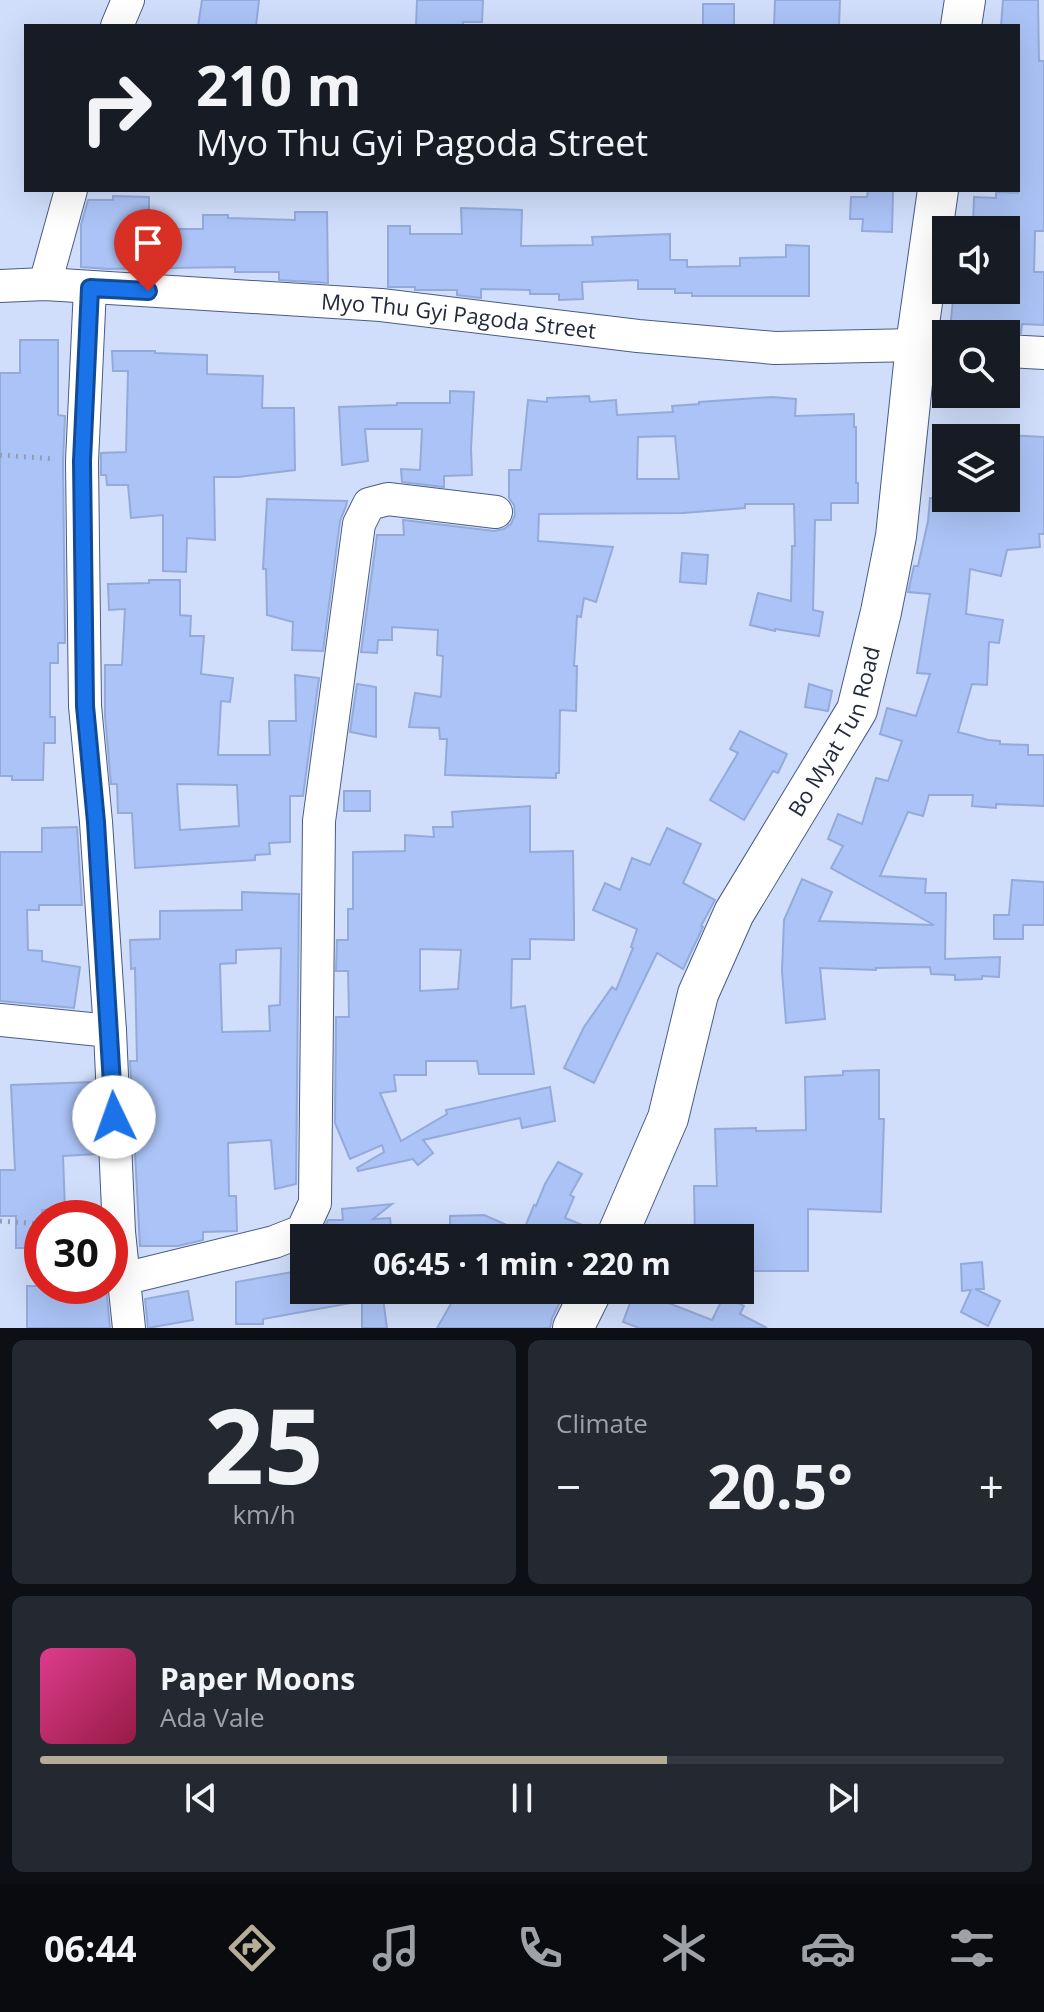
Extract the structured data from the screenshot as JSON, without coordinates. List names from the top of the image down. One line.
{"streets":{"main road":["Bo Myat Tun Road"],"street":["Myo Thu Gyi Pagoda Street"]},"crossings":[["Myo Thu Gyi Pagoda Street","Bo Myat Tun Road"]],"page":{"turn":["210 m","Myo Thu Gyi Pagoda Street"],"limit":"30","trip":"06:45 · 1 min · 220 m","tile":[["25","km/h"],"Climate"],"heat":["−","20.5°","+"],"song":["Paper Moons","Ada Vale"],"tabs":"06:44"}}
